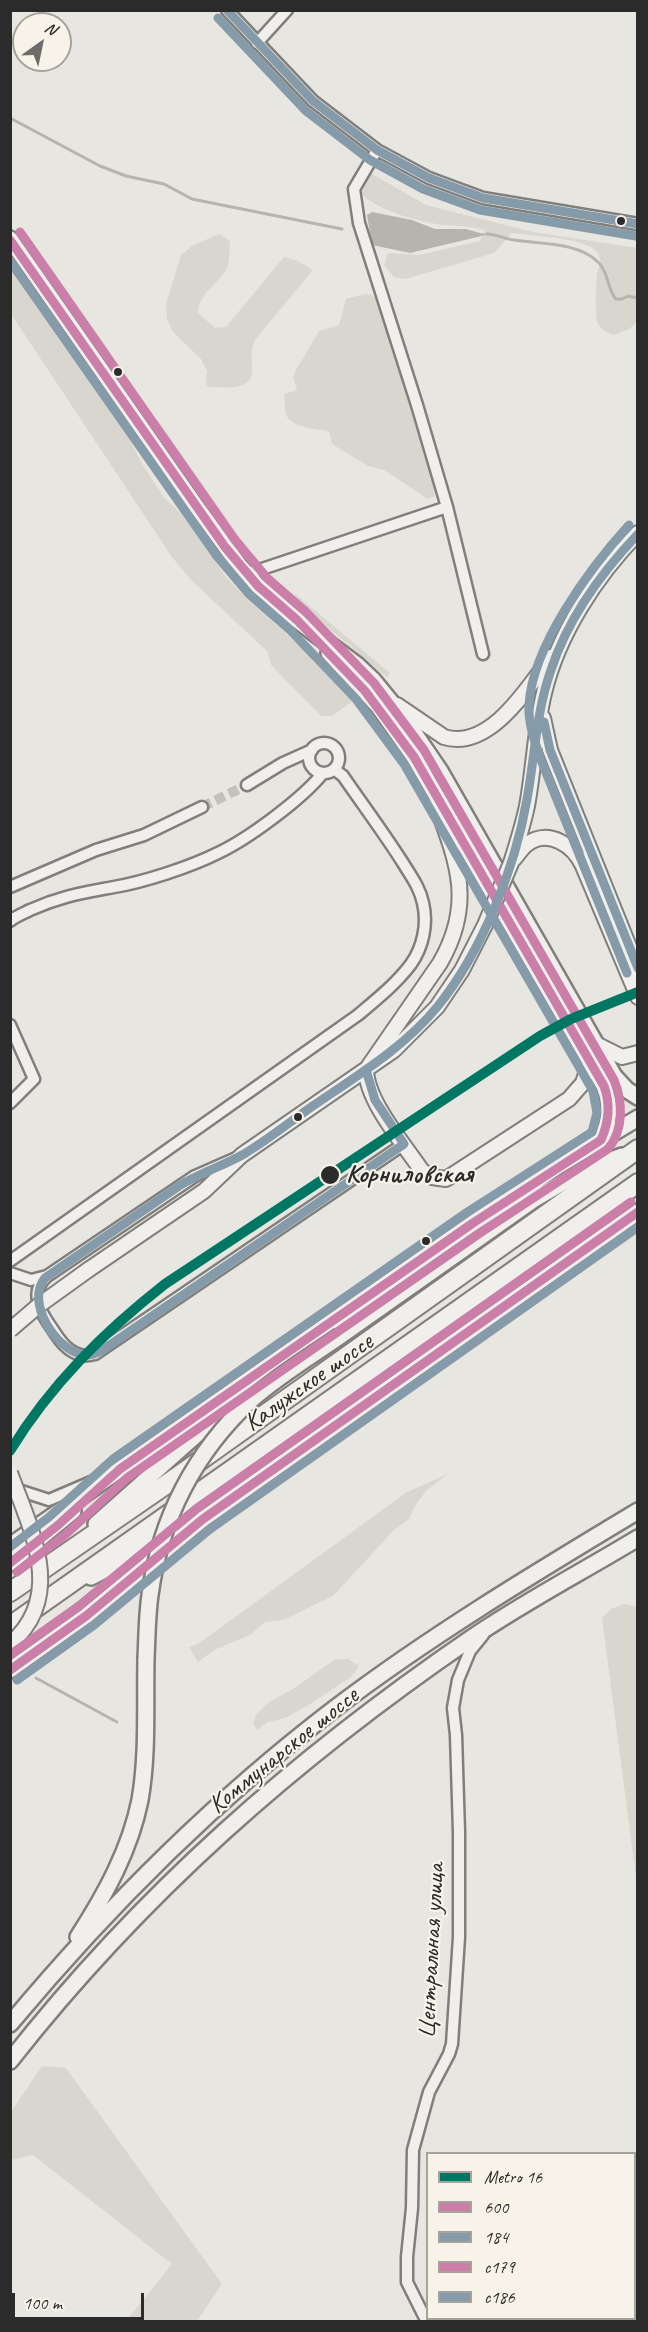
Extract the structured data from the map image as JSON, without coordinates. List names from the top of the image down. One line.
{"streets":{"highway":["Калужское шоссе"],"main road":["Коммунарское шоссе"],"street":["Центральная улица"]},"crossings":[["Коммунарское шоссе","Центральная улица"]],"places":["Корниловская"],"lines":["transit line с186","transit line с179","transit line 600","transit line 184","metro line 16"],"legend":["Metro 16","600","184","с179","с186"],"scale_bar":"100 m","north":"top right"}
